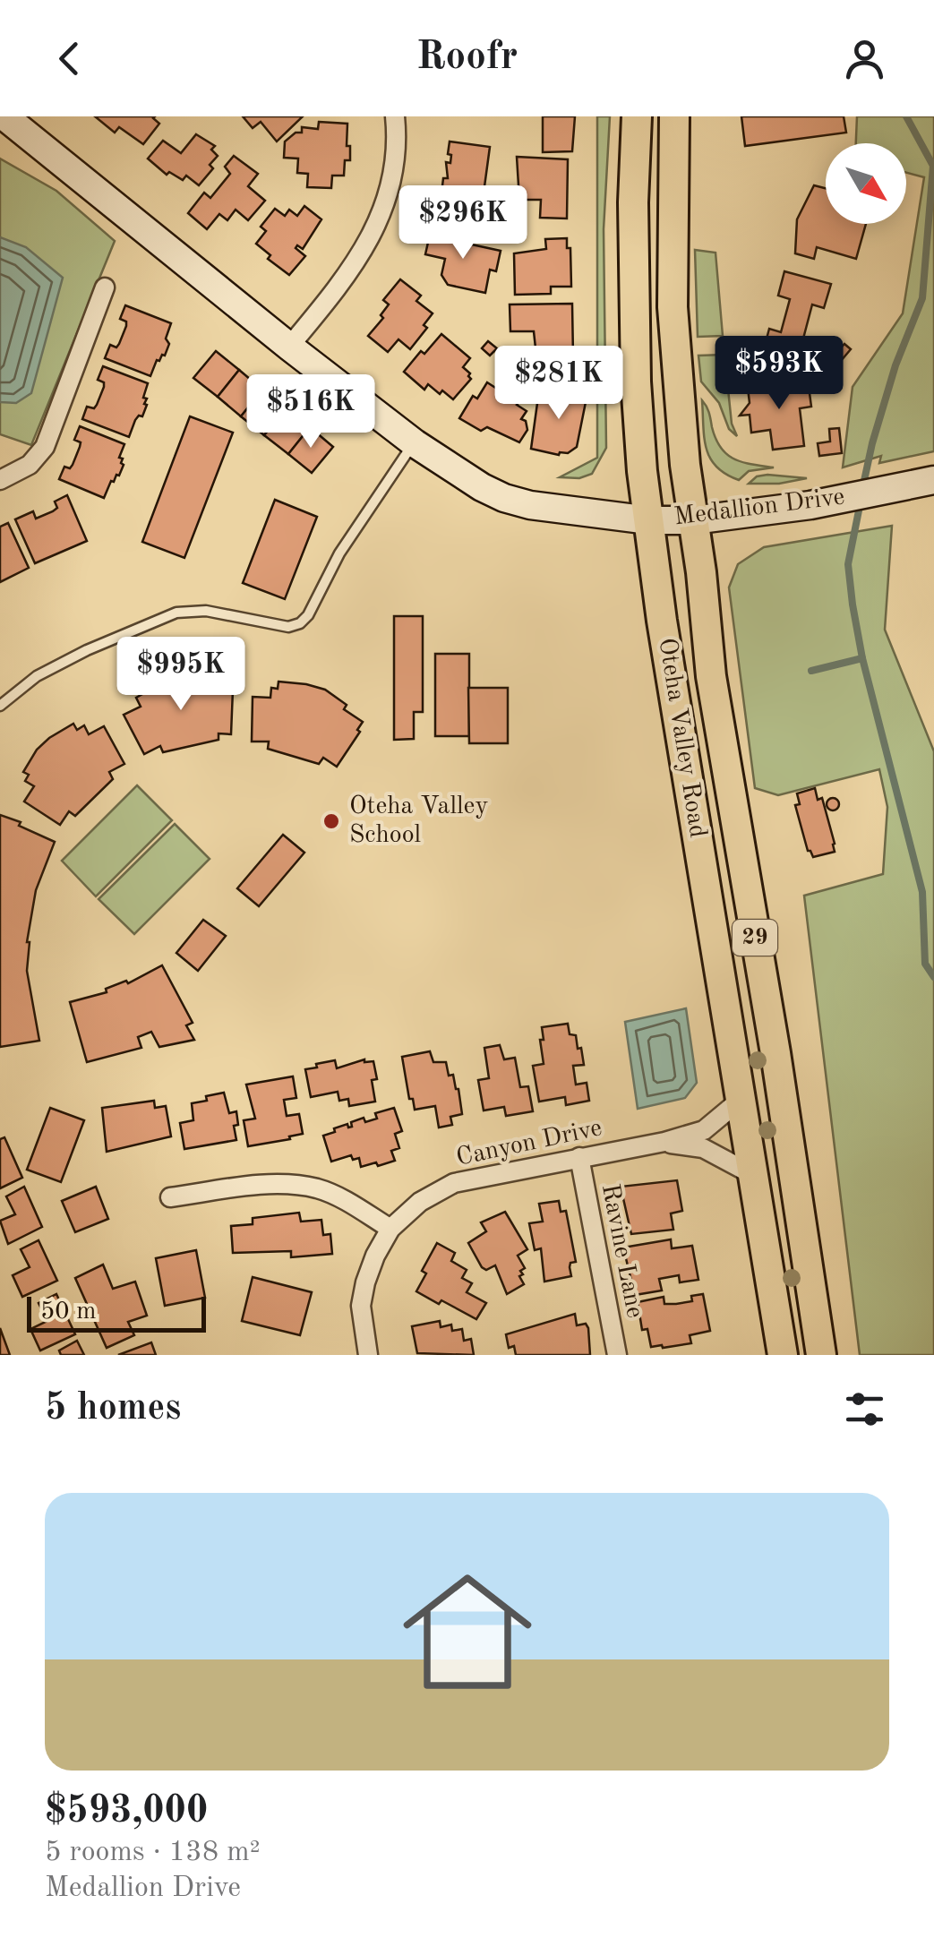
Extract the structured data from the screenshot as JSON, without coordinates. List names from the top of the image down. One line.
{"streets":{"main road":["Oteha Valley Road","29"],"street":["Medallion Drive","Canyon Drive","Ravine Lane"]},"crossings":[["Medallion Drive","Oteha Valley Road"],["Oteha Valley Road","Canyon Drive"],["Canyon Drive","Ravine Lane"]],"places":["Oteha Valley School"],"scale_bar":"50 m","north":"bottom right","page":{"header":"Roofr","price":["$296K","$593K","$281K","$516K","$995K"],"scale":"50 m","heading":"5 homes","list":[{"name":"$593,000","note":"5 rooms · 138 m² · Medallion Drive"}]}}
